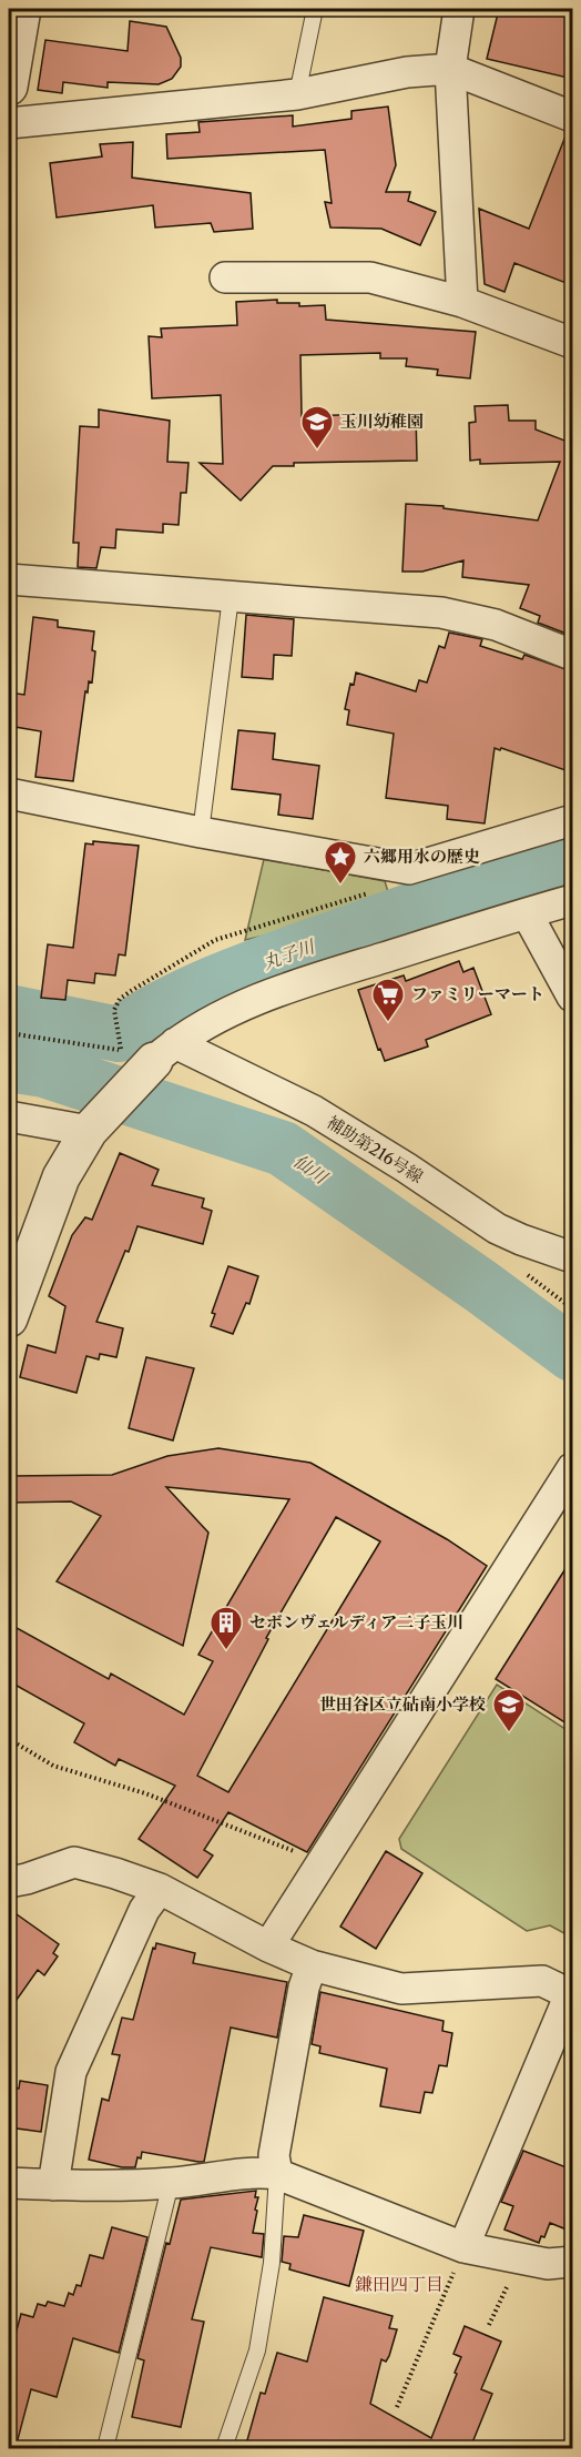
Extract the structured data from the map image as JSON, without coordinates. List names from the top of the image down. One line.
{"streets":{"street":["補助第216号線"]},"districts":["鎌田四丁目"],"water":["丸子川","仙川"],"places":{"school or university":["玉川幼稚園","世田谷区立砧南小学校"],"place":["六郷用水の歴史"],"supermarket":["ファミリーマート"],"building":["セボンヴェルディア二子玉川"]}}
